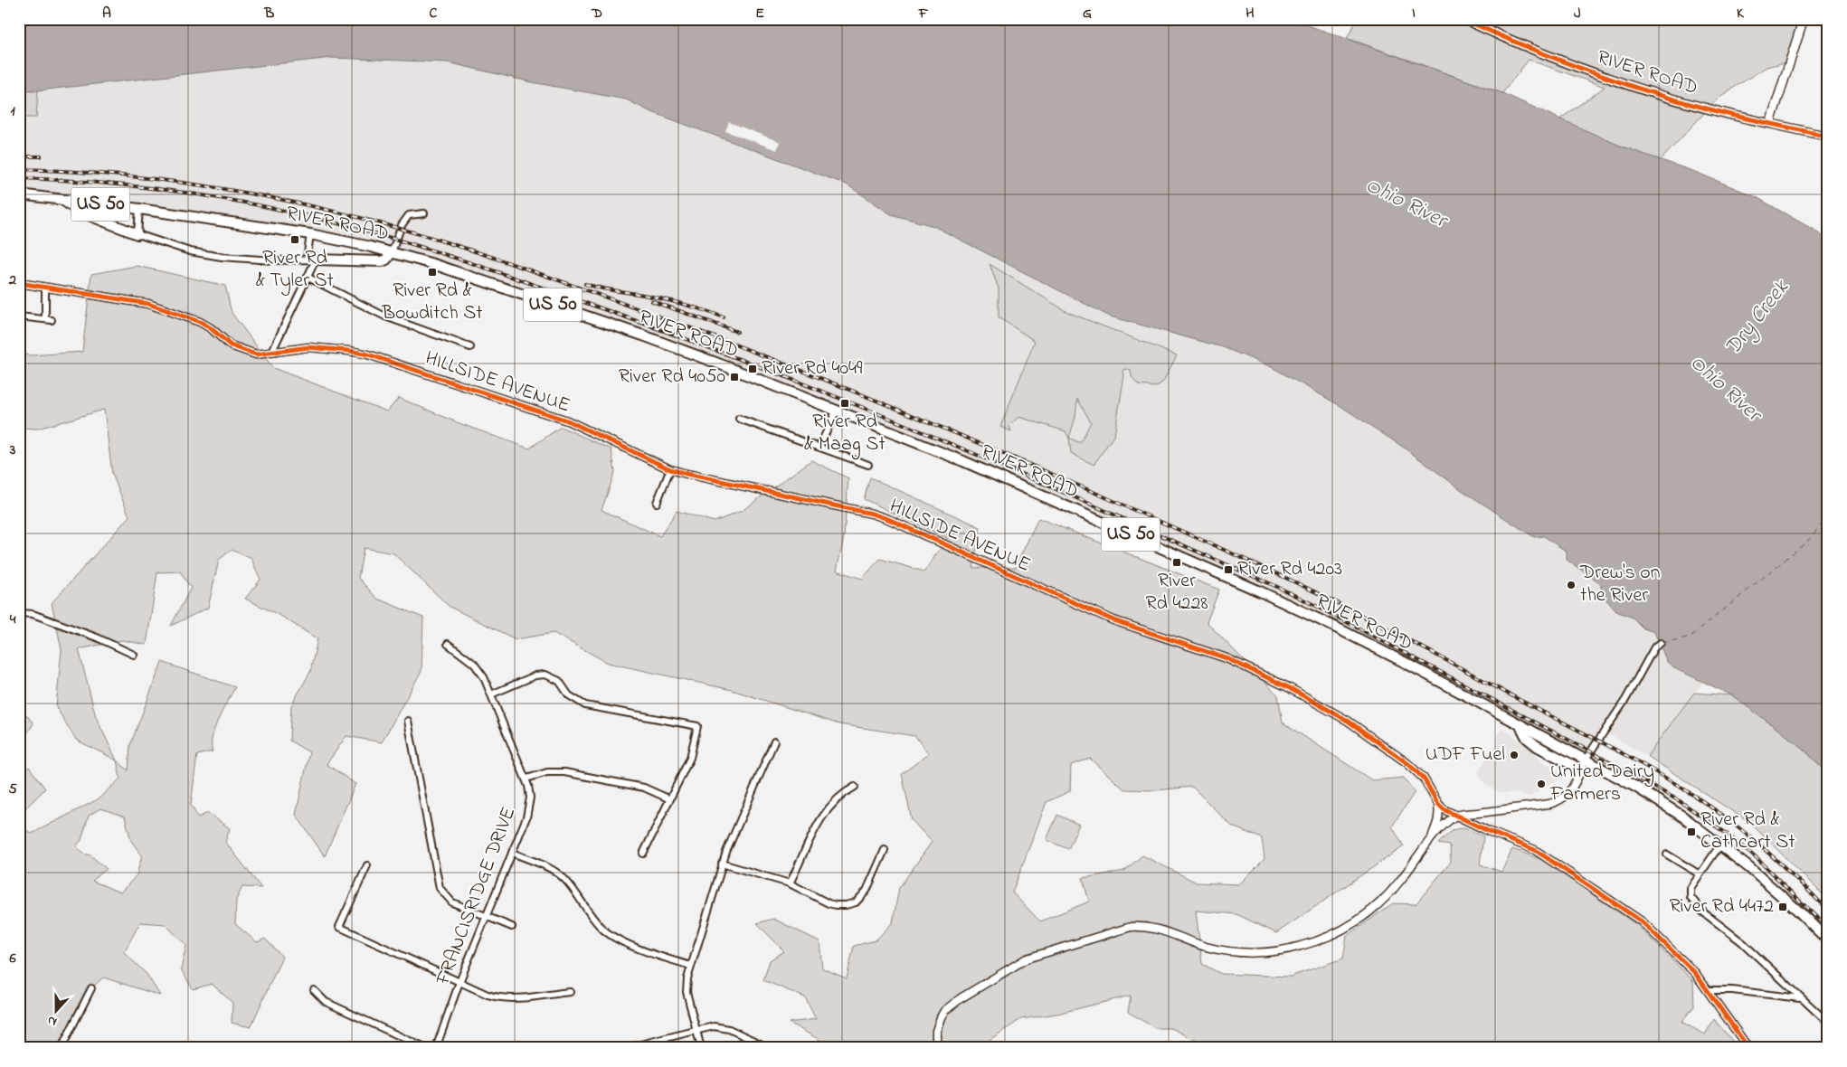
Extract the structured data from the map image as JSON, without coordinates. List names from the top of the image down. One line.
{"streets":{"main road":["RIVER ROAD","US 50"],"street":["HILLSIDE AVENUE","FRANCISRIDGE DRIVE"]},"water":["Ohio River","Dry Creek"],"places":{"transit":["River Rd & Tyler St","River Rd & Bowditch St","River Rd 4049","River Rd 4050","River Rd & Maag St","River Rd 4228","River Rd 4203","River Rd & Cathcart St","River Rd 4472"],"other":["Drew's on the River","UDF Fuel","United Dairy Farmers"]},"north":"bottom","grid":{"columns":["A","B","C","D","E","F","G","H","I","J","K"],"rows":["1","2","3","4","5","6"]}}
